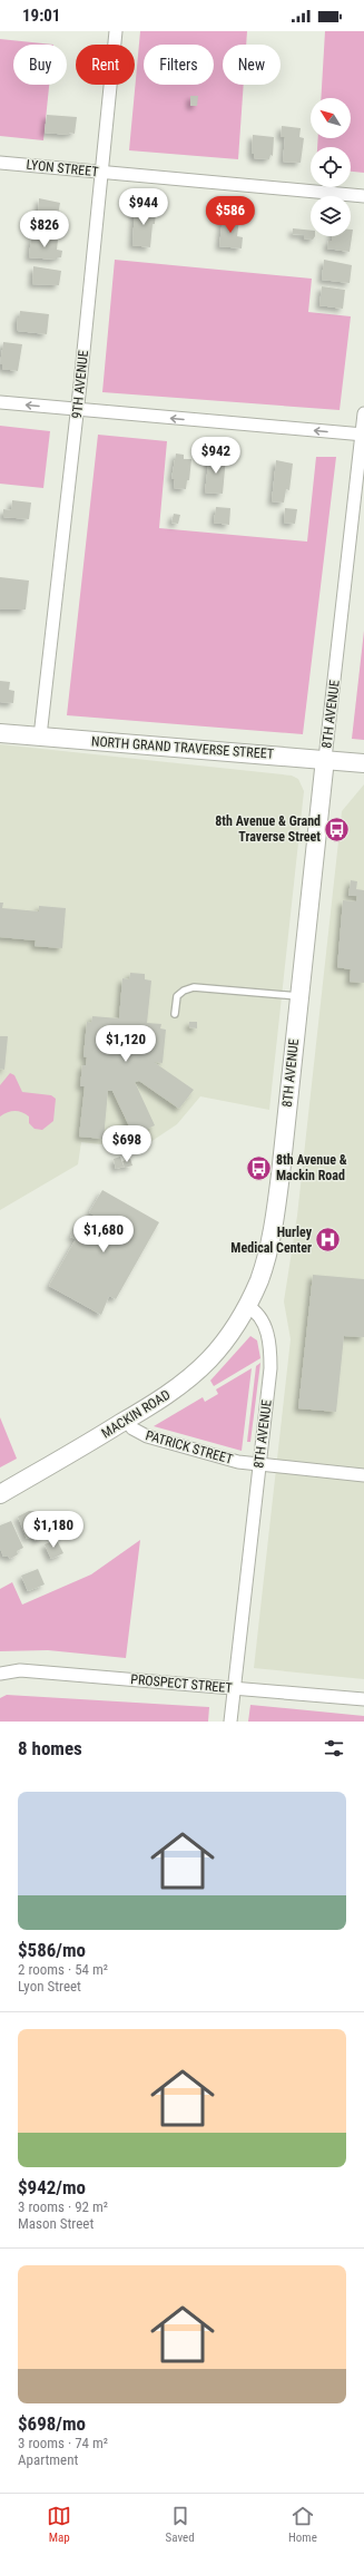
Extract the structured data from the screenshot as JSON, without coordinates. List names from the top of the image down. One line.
{"streets":{"street":["LYON STREET","9TH AVENUE","8TH AVENUE","NORTH GRAND TRAVERSE STREET","MACKIN ROAD","PATRICK STREET","PROSPECT STREET"]},"crossings":[["LYON STREET","9TH AVENUE"],["9TH AVENUE","NORTH GRAND TRAVERSE STREET"],["8TH AVENUE","NORTH GRAND TRAVERSE STREET"],["8TH AVENUE","MACKIN ROAD"],["8TH AVENUE","PATRICK STREET"],["8TH AVENUE","PROSPECT STREET"],["MACKIN ROAD","PATRICK STREET"]],"places":{"bus stop":["8th Avenue & Grand Traverse Street","8th Avenue & Mackin Road"],"hospital":["Hurley Medical Center"]},"north":"top left","page":{"status":"19:01","chip":["Buy","Rent","Filters","New"],"price":["$944","$586","$826","$942","$1,120","$698","$1,680","$1,180"],"heading":"8 homes","list":[{"name":"$586/mo","note":"2 rooms · 54 m² · Lyon Street"},{"name":"$942/mo","note":"3 rooms · 92 m² · Mason Street"},{"name":"$698/mo","note":"3 rooms · 74 m² · Apartment"}],"tabs":["Map","Saved","Home"]}}
